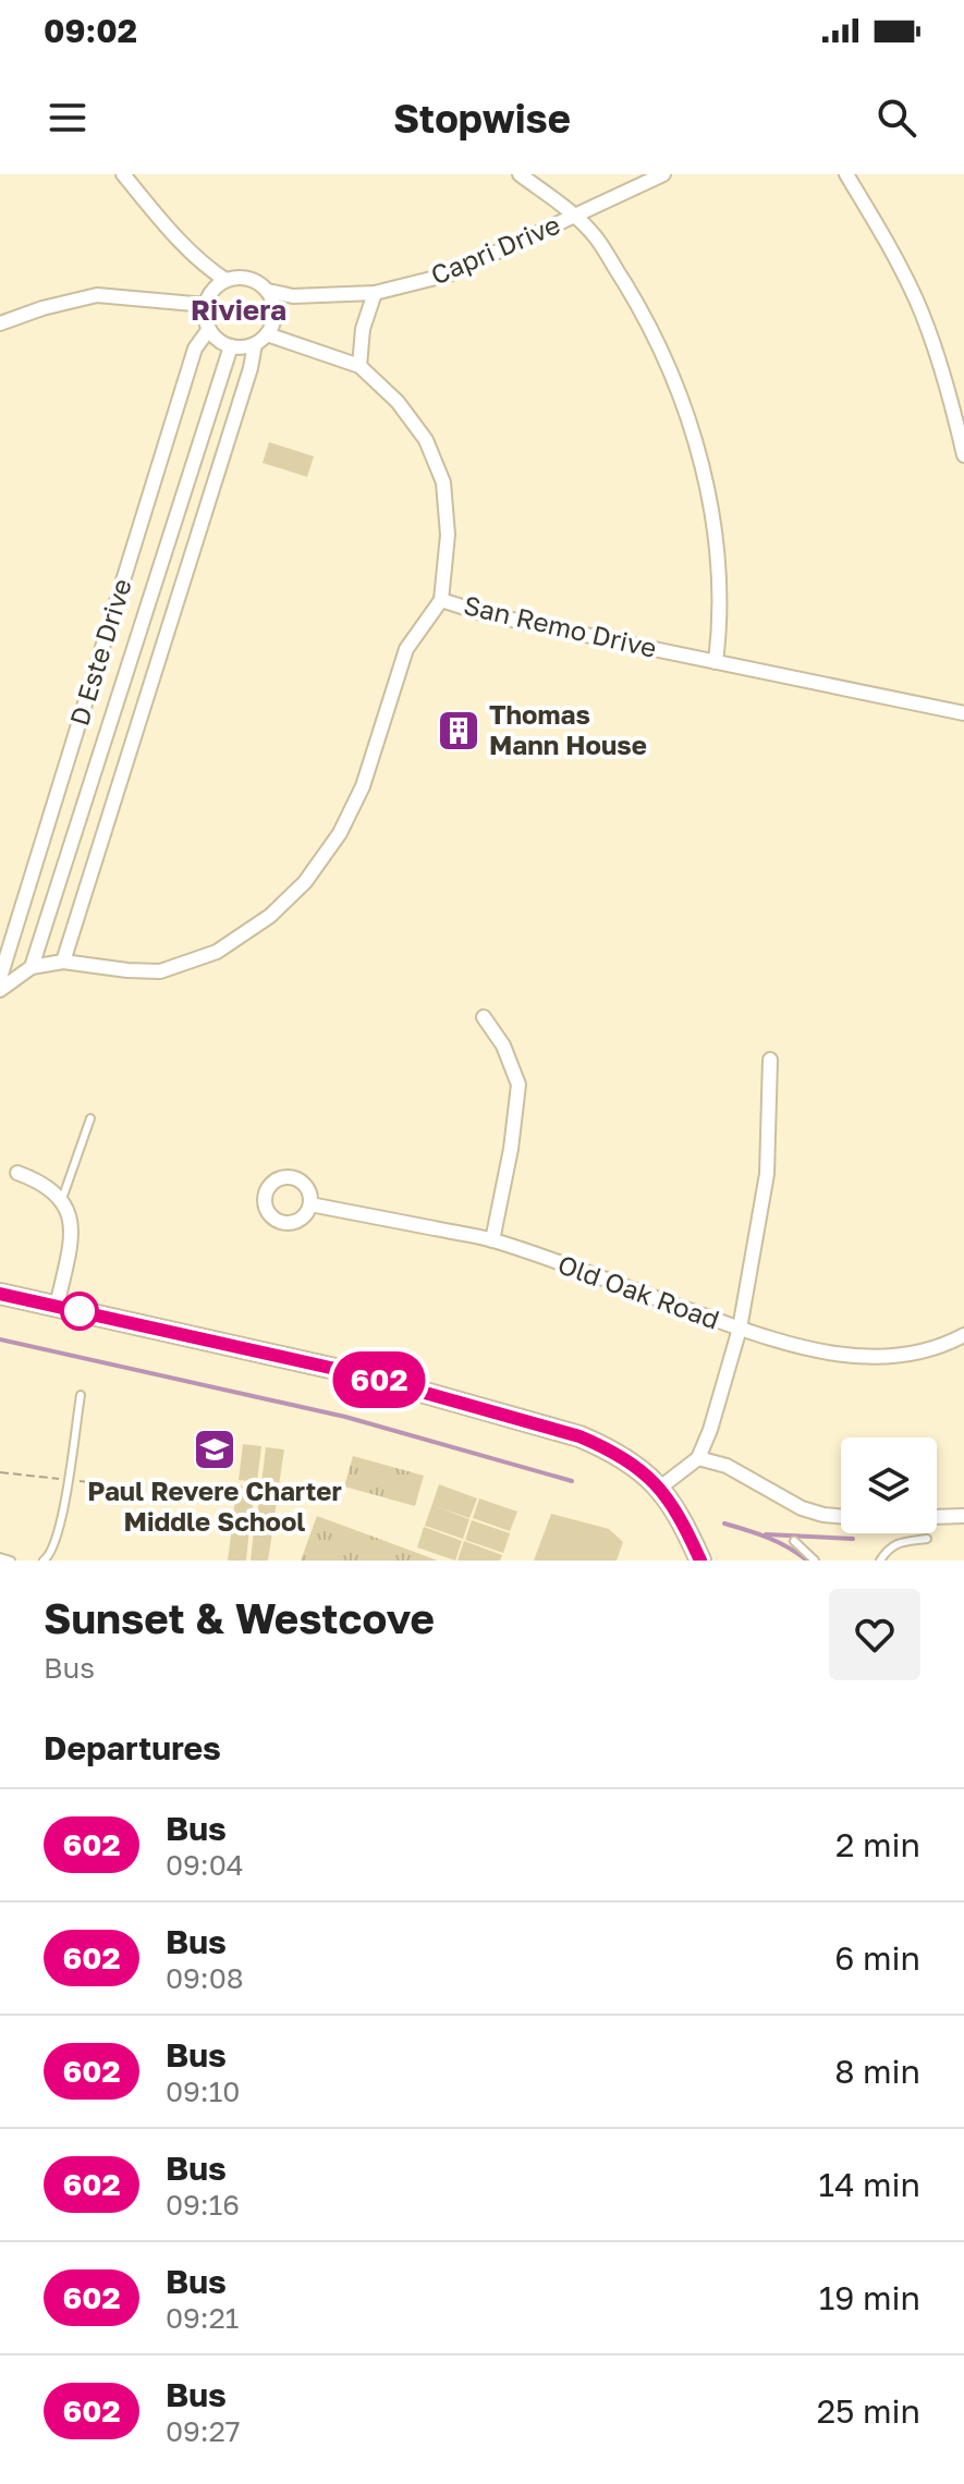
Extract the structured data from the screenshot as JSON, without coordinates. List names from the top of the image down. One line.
{"streets":{"street":["Capri Drive","San Remo Drive","D Este Drive","Old Oak Road"]},"crossings":[["Capri Drive","D Este Drive"],["San Remo Drive","D Este Drive"]],"districts":["Riviera"],"places":{"building":["Thomas Mann House"],"school or university":["Paul Revere Charter Middle School"]},"lines":["bus line 602"],"page":{"status":"09:02","header":"Stopwise","on_map":"602","heading":[["Sunset & Westcove","Bus"],"Departures"],"list":[{"mark":"602","name":"Bus","note":"09:04","value":"2 min"},{"mark":"602","name":"Bus","note":"09:08","value":"6 min"},{"mark":"602","name":"Bus","note":"09:10","value":"8 min"},{"mark":"602","name":"Bus","note":"09:16","value":"14 min"},{"mark":"602","name":"Bus","note":"09:21","value":"19 min"},{"mark":"602","name":"Bus","note":"09:27","value":"25 min"}]}}
